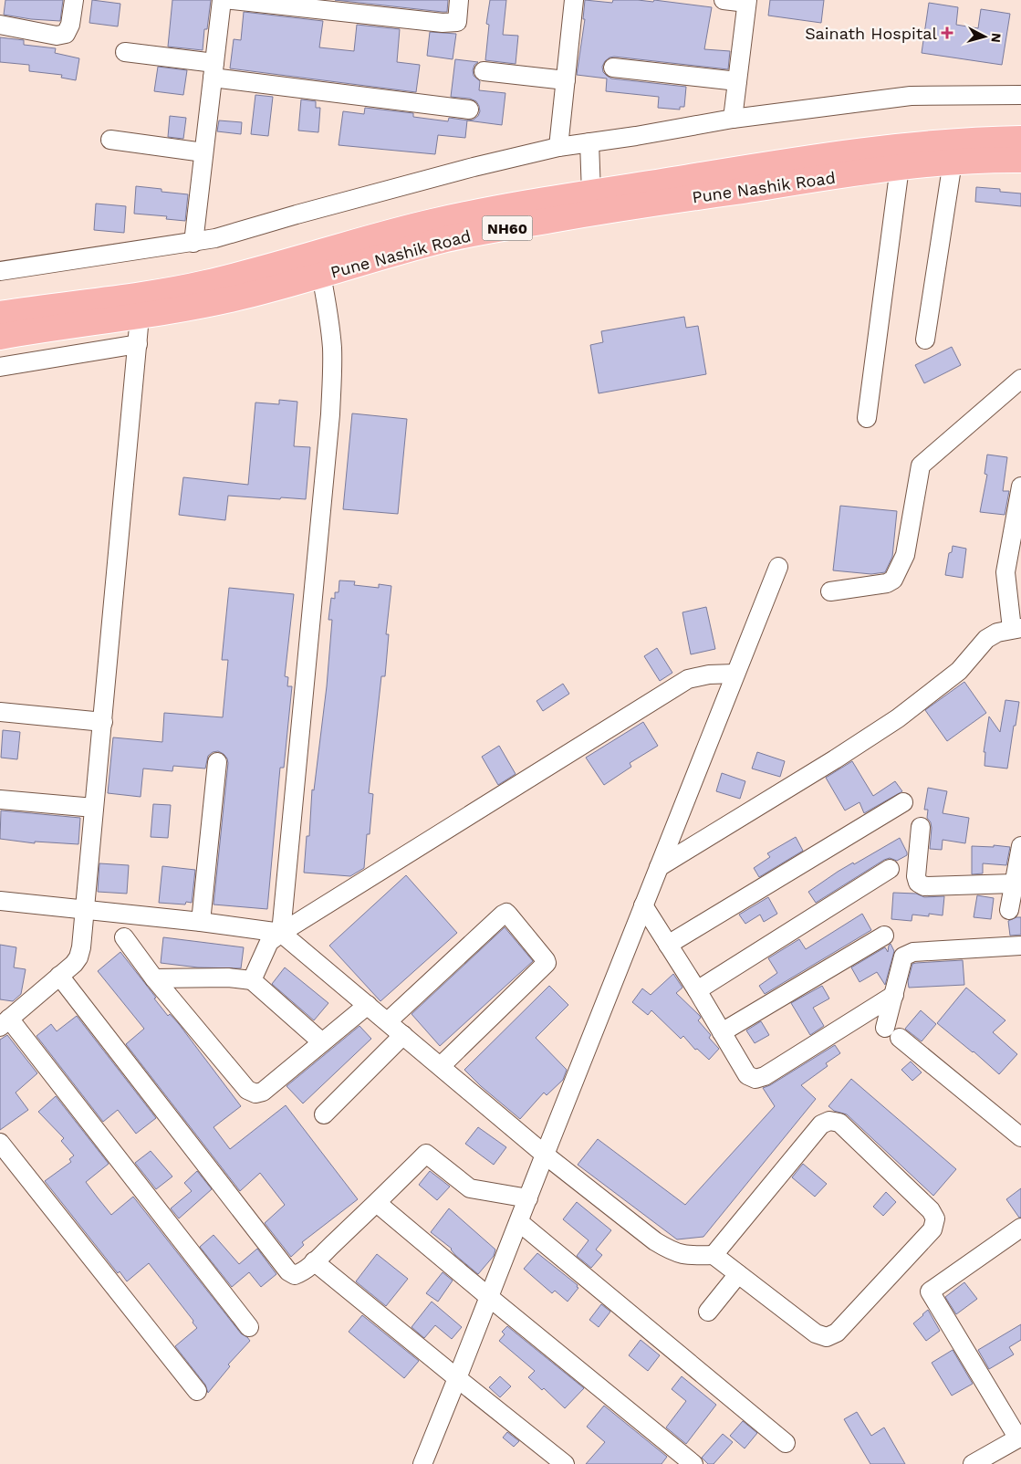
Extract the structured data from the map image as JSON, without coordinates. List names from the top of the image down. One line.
{"streets":{"highway":["Pune Nashik Road","NH60"]},"places":{"health":["Sainath Hospital"]},"north":"right"}
